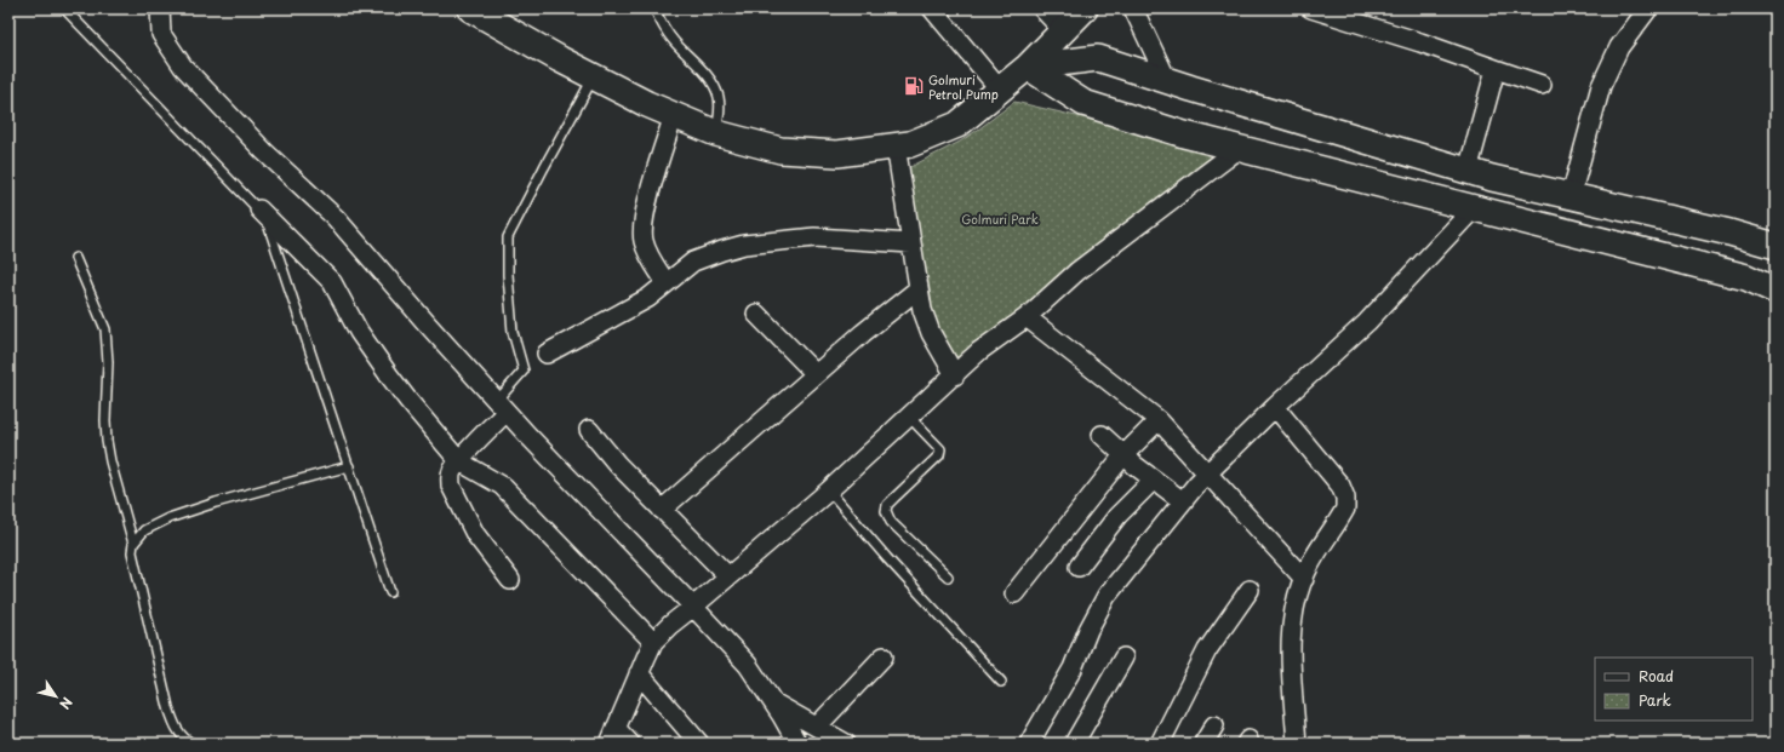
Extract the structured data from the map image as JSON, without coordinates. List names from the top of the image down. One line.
{"parks":["Golmuri Park"],"places":{"fuel station":["Golmuri Petrol Pump"]},"legend":["Road","Park"],"north":"bottom right"}
